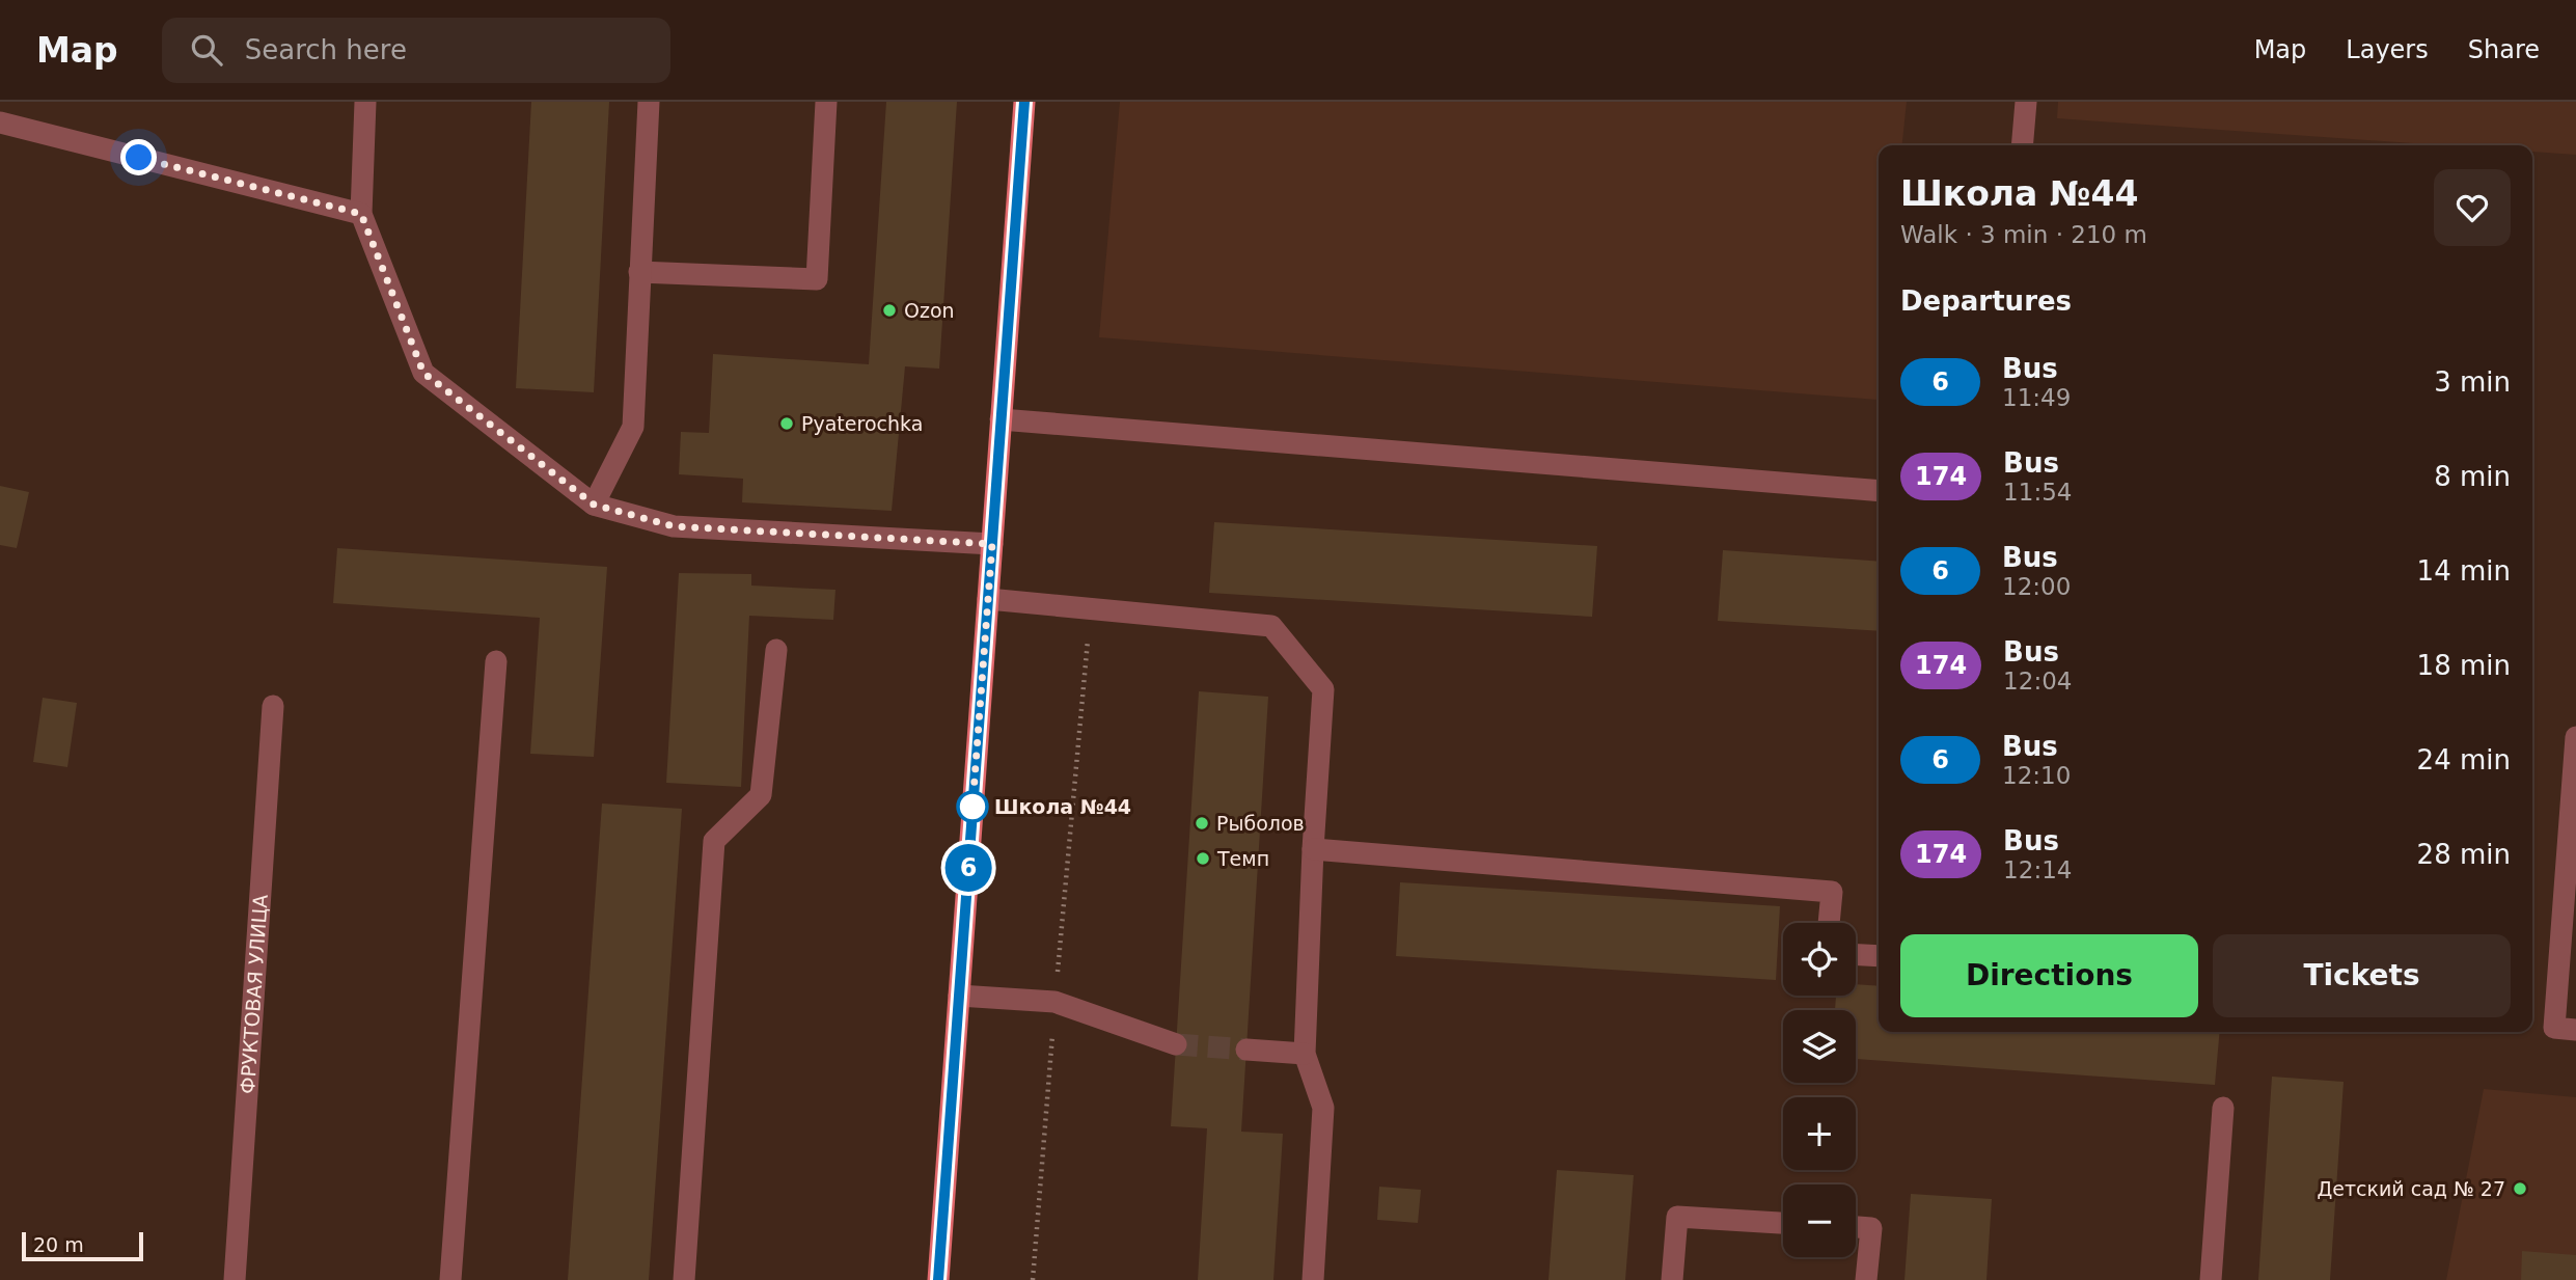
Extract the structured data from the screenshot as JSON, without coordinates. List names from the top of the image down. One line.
{"streets":{"street":["ФРУКТОВАЯ УЛИЦА"]},"places":["Ozon","Pyaterochka","Школа №44","Рыболов","Темп","Детский сад № 27"],"lines":["bus line 6"],"scale_bar":"20 m","page":{"header":"Map","search":"Search here","nav":["Map","Layers","Share"],"on_map":"6","heading":[["Школа №44","Walk · 3 min · 210 m"],"Departures"],"list":[{"mark":"6","name":"Bus","note":"11:49","value":"3 min"},{"mark":"174","name":"Bus","note":"11:54","value":"8 min"},{"mark":"6","name":"Bus","note":"12:00","value":"14 min"},{"mark":"174","name":"Bus","note":"12:04","value":"18 min"},{"mark":"6","name":"Bus","note":"12:10","value":"24 min"},{"mark":"174","name":"Bus","note":"12:14","value":"28 min"}],"buttons":["Directions","Tickets"],"map_buttons":["+","−"],"scale":"20 m"}}
